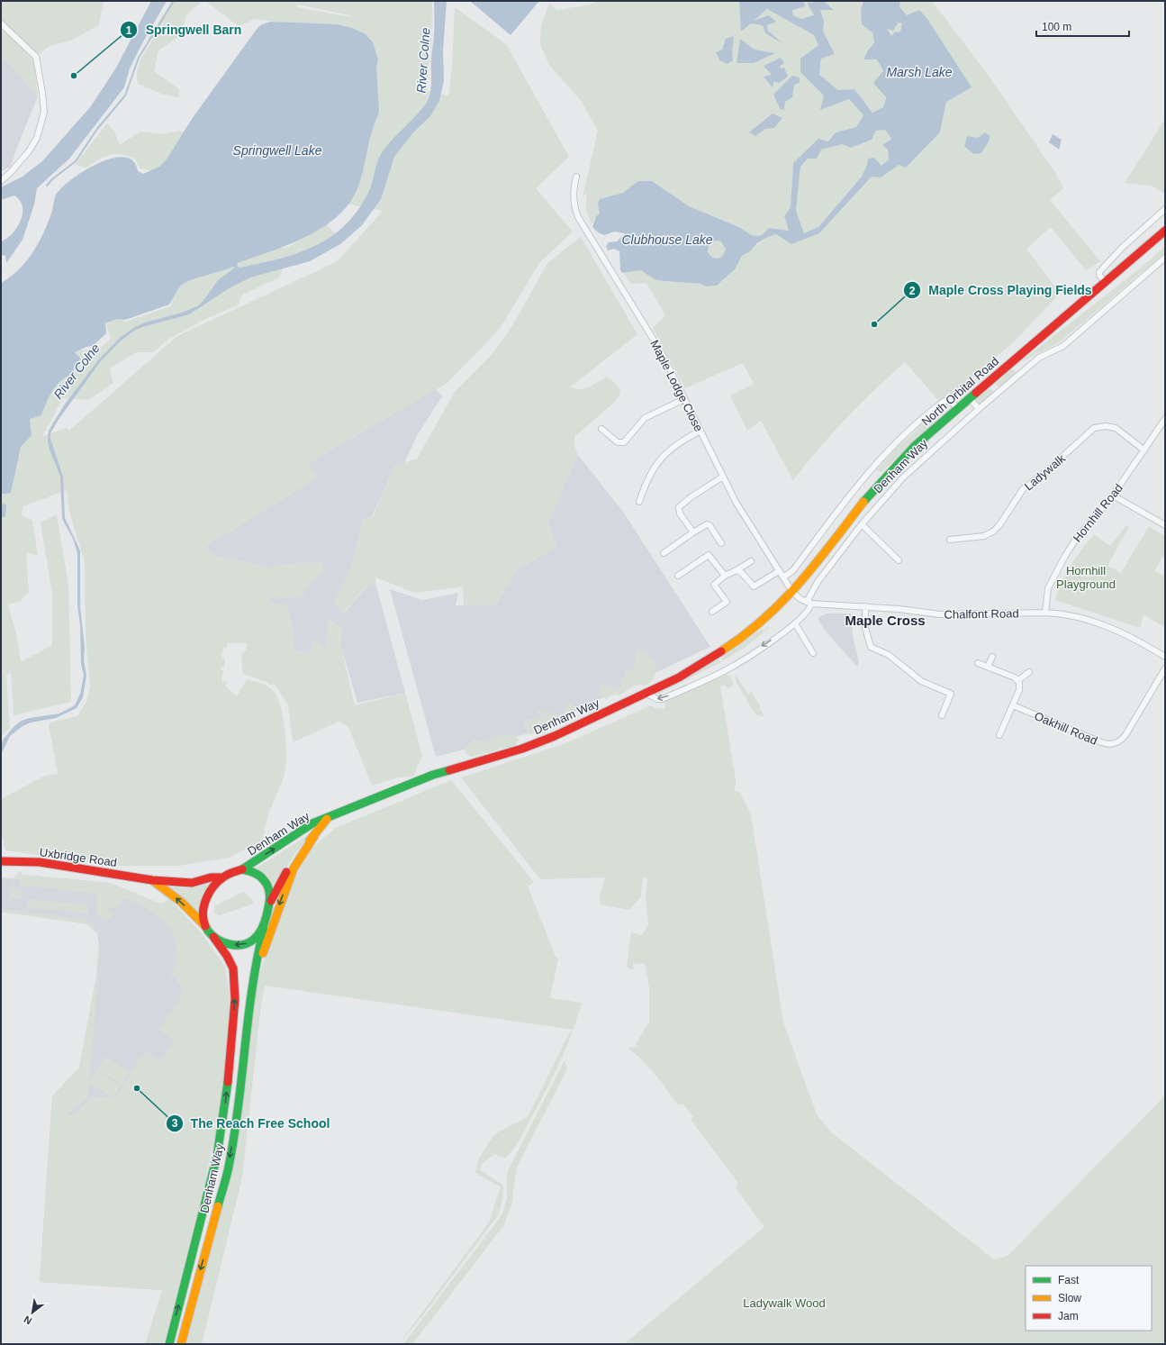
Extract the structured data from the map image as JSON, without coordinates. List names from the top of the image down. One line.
{"streets":{"main road":["North Orbital Road","Denham Way","Uxbridge Road"],"street":["Maple Lodge Close","Ladywalk","Hornhill Road","Chalfont Road","Oakhill Road"]},"crossings":[["Maple Lodge Close","North Orbital Road"],["Maple Lodge Close","Denham Way"],["North Orbital Road","Denham Way"],["Denham Way","Chalfont Road"],["Denham Way","Uxbridge Road"],["Ladywalk","Hornhill Road"],["Hornhill Road","Chalfont Road"]],"districts":["Maple Cross"],"water":["River Colne","Marsh Lake","Springwell Lake","Clubhouse Lake"],"parks":["Hornhill Playground","Ladywalk Wood"],"places":["Springwell Barn","Maple Cross Playing Fields","The Reach Free School"],"legend":["Fast","Slow","Jam"],"scale_bar":"100 m","north":"bottom left"}
